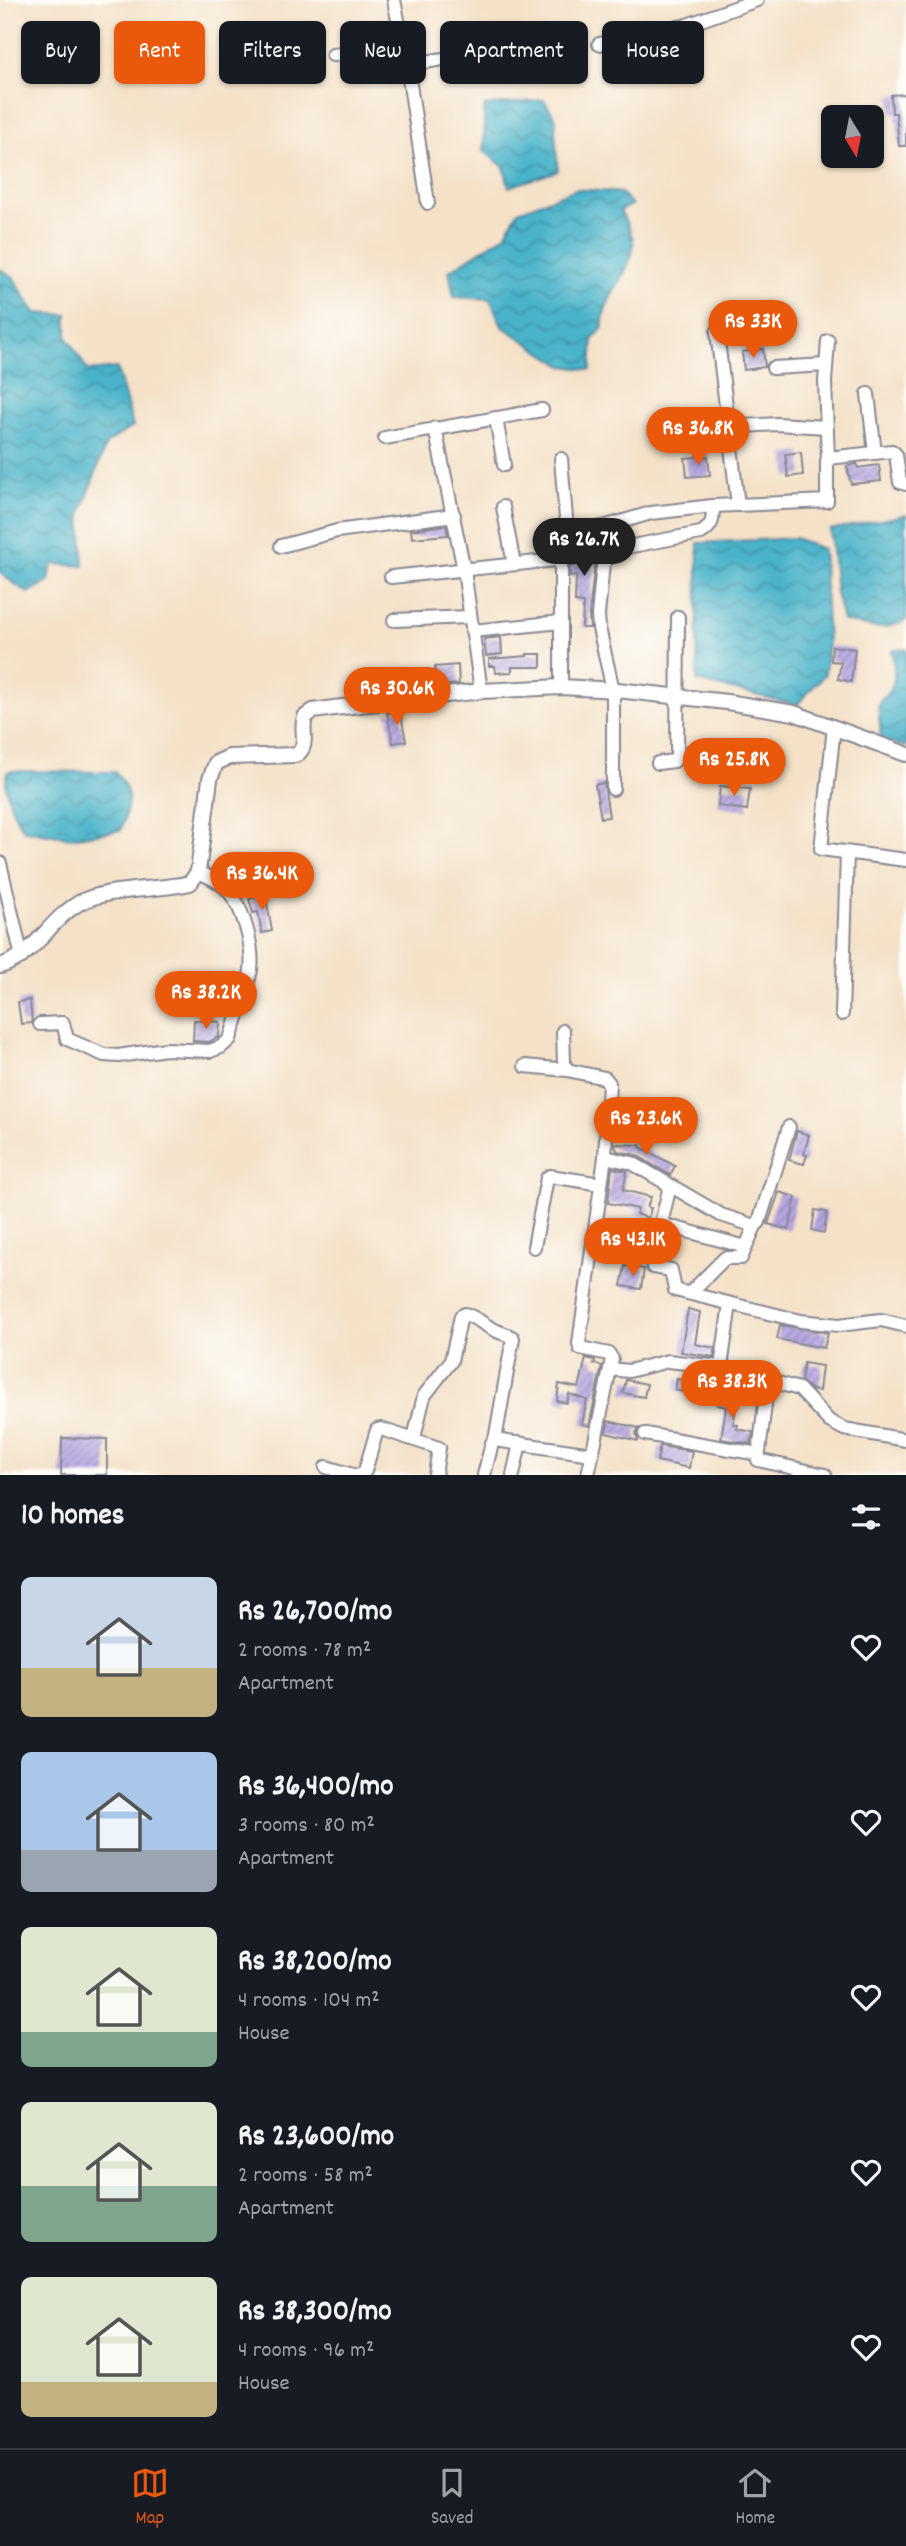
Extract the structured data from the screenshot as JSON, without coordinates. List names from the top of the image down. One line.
{"north":"bottom","page":{"chip":["Buy","Rent","Filters","New","Apartment","House"],"price":["Rs 33K","Rs 36.8K","Rs 26.7K","Rs 30.6K","Rs 25.8K","Rs 36.4K","Rs 38.2K","Rs 23.6K","Rs 43.1K","Rs 38.3K"],"heading":"10 homes","list":[{"name":"Rs 26,700/mo","note":"2 rooms · 78 m² · Apartment"},{"name":"Rs 36,400/mo","note":"3 rooms · 80 m² · Apartment"},{"name":"Rs 38,200/mo","note":"4 rooms · 104 m² · House"},{"name":"Rs 23,600/mo","note":"2 rooms · 58 m² · Apartment"},{"name":"Rs 38,300/mo","note":"4 rooms · 96 m² · House"}],"tabs":["Map","Saved","Home"]}}
